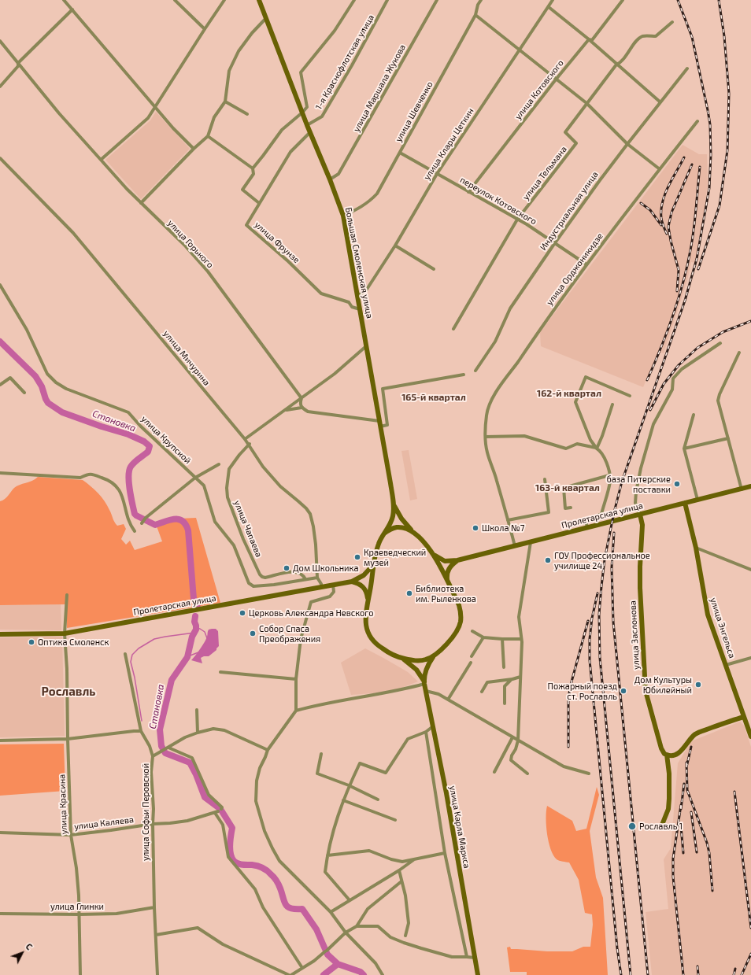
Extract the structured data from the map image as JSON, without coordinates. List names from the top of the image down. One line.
{"streets":{"main road":["Большая Смоленская улица","Пролетарская улица","улица Энгельса","улица Заслонова","улица Карла Маркса"],"street":["1-я Краснофлотская улица","улица Маршала Жукова","улица Котовского","улица Шевченко","улица Клары Цеткин","улица Тельмана","переулок Котовского","Индустриальная улица","улица Фрунзе","улица Горького","улица Орджоникидзе","улица Мичурина","улица Крупской","улица Чапаева","улица Красина","улица Софьи Перовской","улица Каляева","улица Глинки"]},"crossings":[["1-я Краснофлотская улица","Большая Смоленская улица"],["улица Маршала Жукова","Большая Смоленская улица"],["улица Котовского","переулок Котовского"],["улица Шевченко","переулок Котовского"],["улица Шевченко","Большая Смоленская улица"],["улица Клары Цеткин","переулок Котовского"],["улица Клары Цеткин","Большая Смоленская улица"],["улица Тельмана","переулок Котовского"],["переулок Котовского","Индустриальная улица"],["переулок Котовского","улица Орджоникидзе"],["улица Фрунзе","Большая Смоленская улица"],["Большая Смоленская улица","Пролетарская улица"],["Большая Смоленская улица","улица Карла Маркса"],["улица Орджоникидзе","Пролетарская улица"],["улица Мичурина","улица Крупской"],["улица Мичурина","Пролетарская улица"],["улица Мичурина","улица Чапаева"],["улица Крупской","улица Чапаева"],["Пролетарская улица","улица Энгельса"],["Пролетарская улица","улица Заслонова"],["Пролетарская улица","улица Красина"],["улица Красина","улица Каляева"],["улица Красина","улица Глинки"],["улица Софьи Перовской","улица Каляева"],["улица Софьи Перовской","улица Глинки"]],"districts":["162-й квартал","165-й квартал","163-й квартал","Рославль"],"water":["Становка"],"places":["база Питерские поставки","Школа №7","Краеведческий музей","ГОУ Профессиональное училище 24","Дом Школьника","Библиотека им. Рыленкова","Церковь Александра Невского","Собор Спаса Преображения","Оптика Смоленск","Дом Культуры Юбилейный","Пожарный поезд ст. Рославль","Рославль 1"],"north":"top right"}
